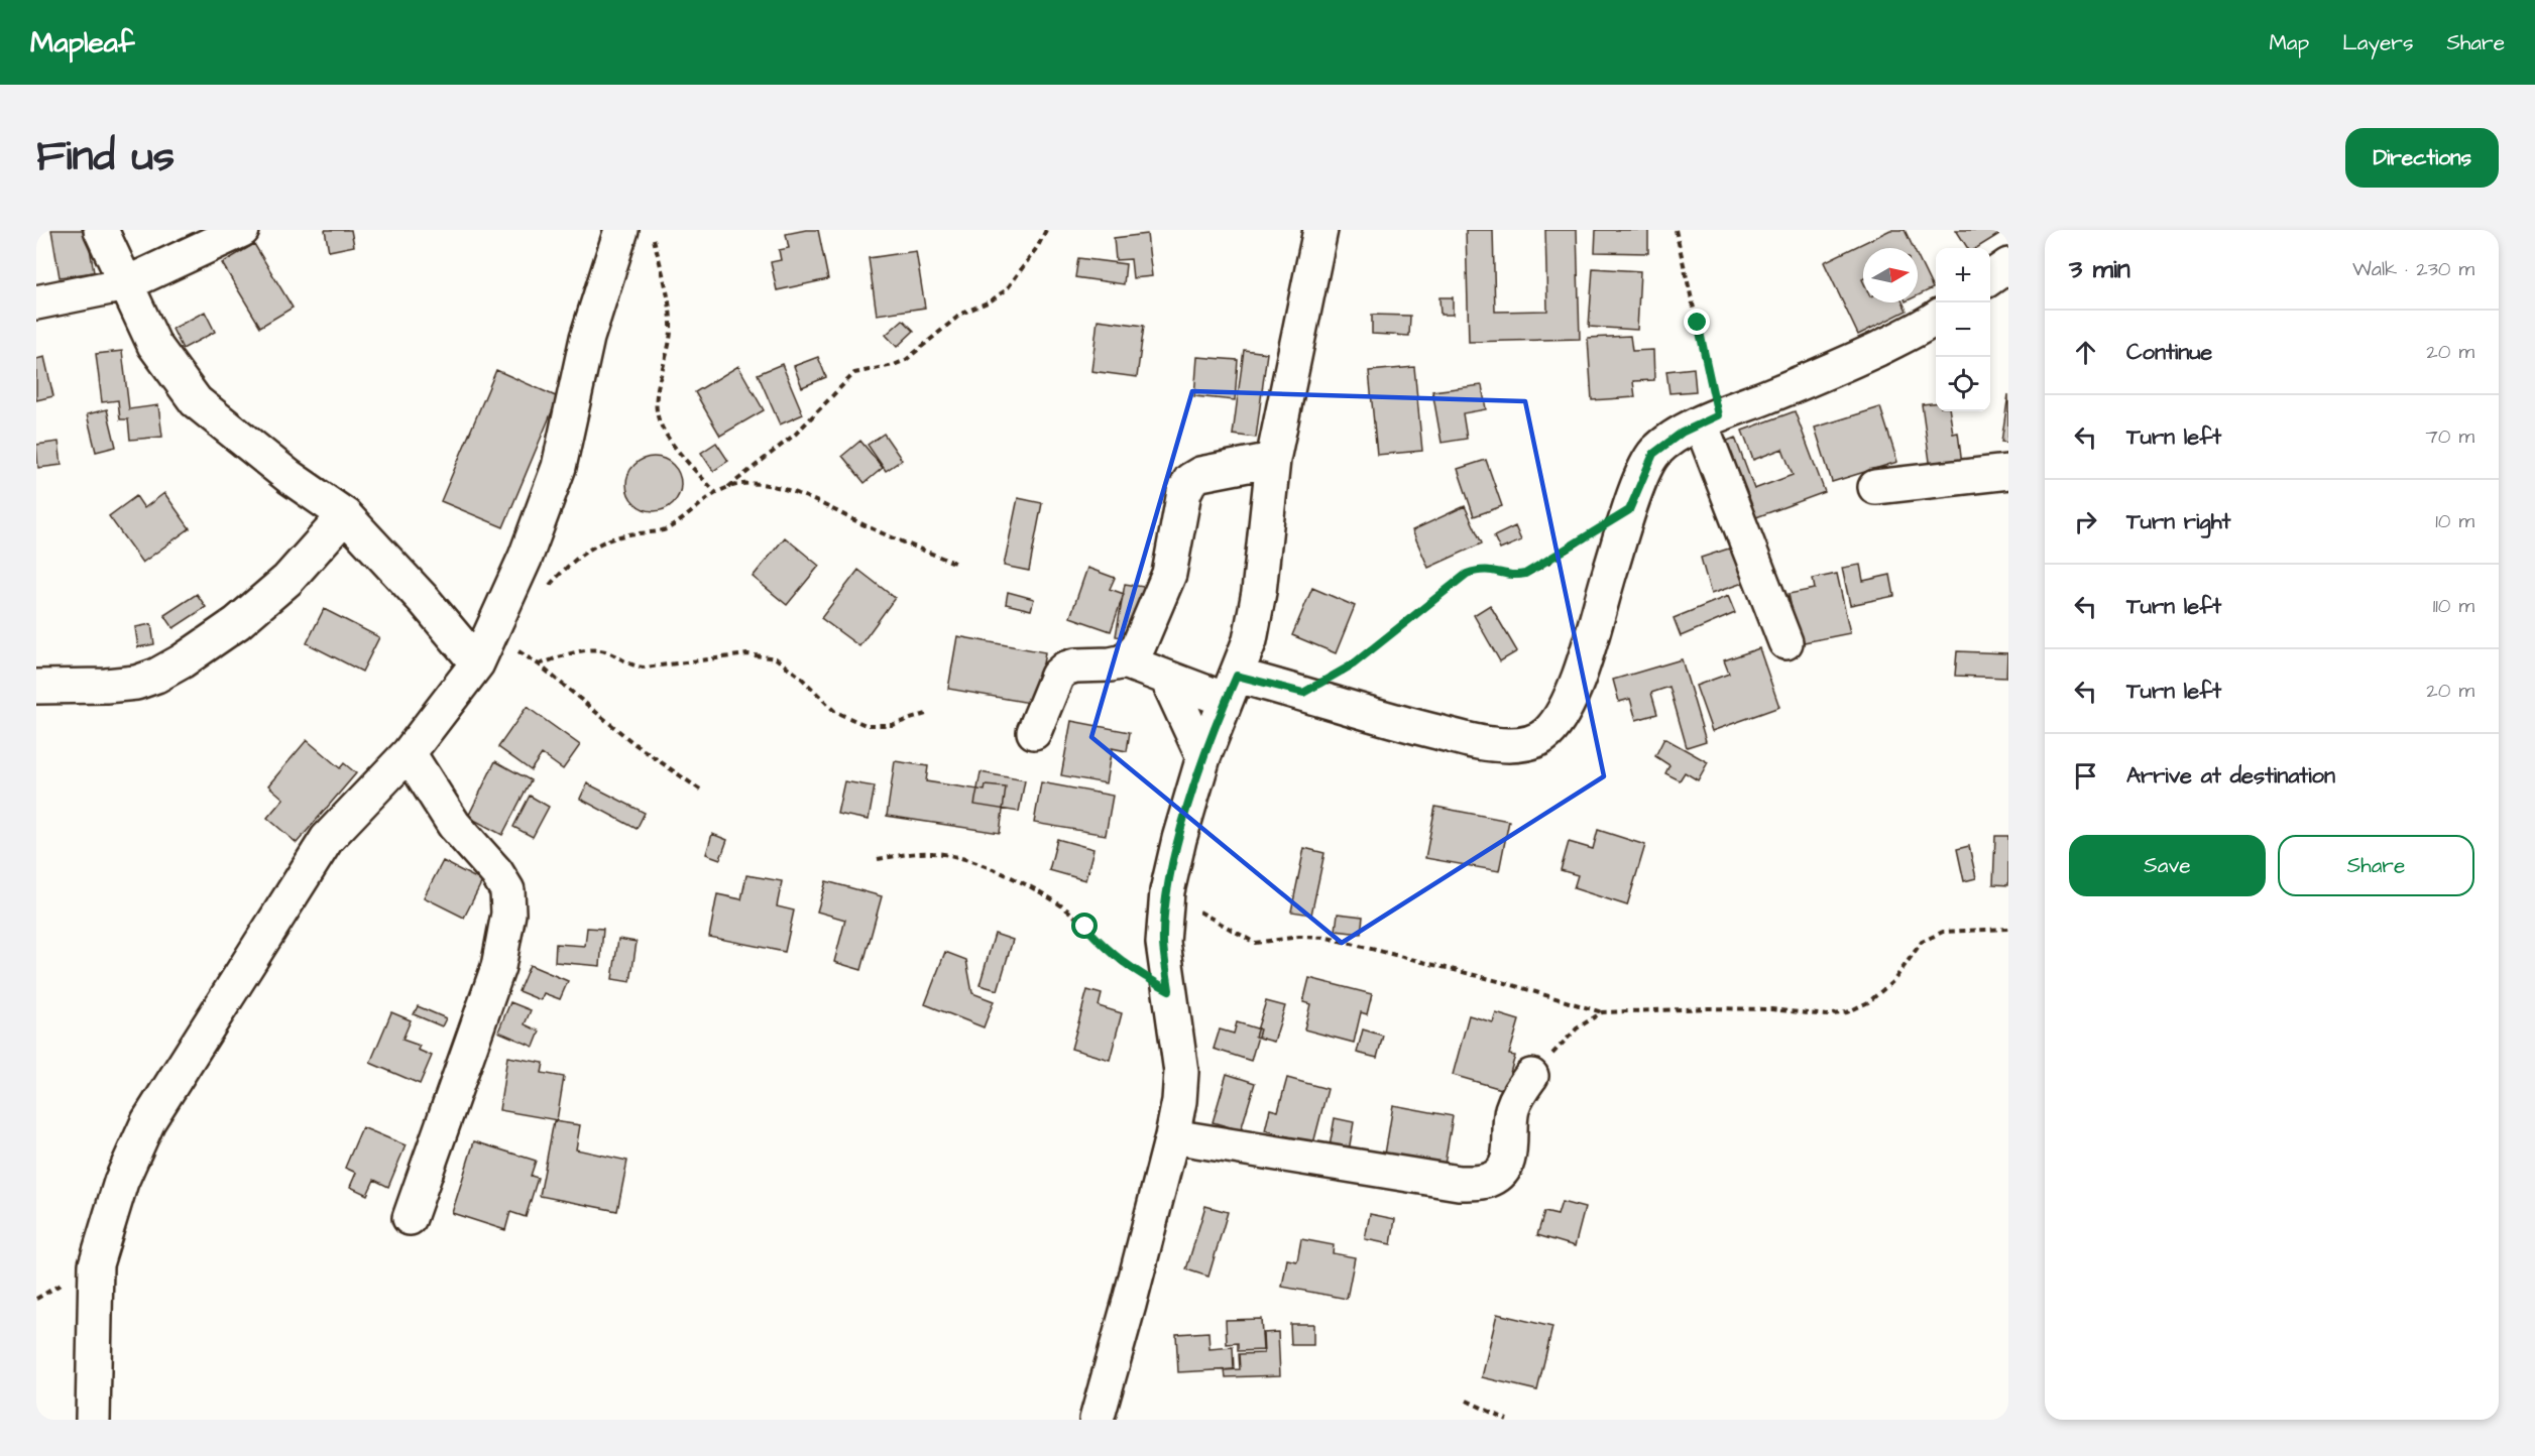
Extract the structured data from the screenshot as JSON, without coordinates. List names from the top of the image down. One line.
{"north":"right","page":{"header":"Mapleaf","nav":["Map","Layers","Share"],"title":"Find us","buttons":["Directions",["Save","Share"]],"heading":["3 min","Walk · 230 m"],"map_buttons":["+","−"],"list":[["Continue","20 m"],["Turn left","70 m"],["Turn right","10 m"],["Turn left","110 m"],["Turn left","20 m"],"Arrive at destination"]}}
